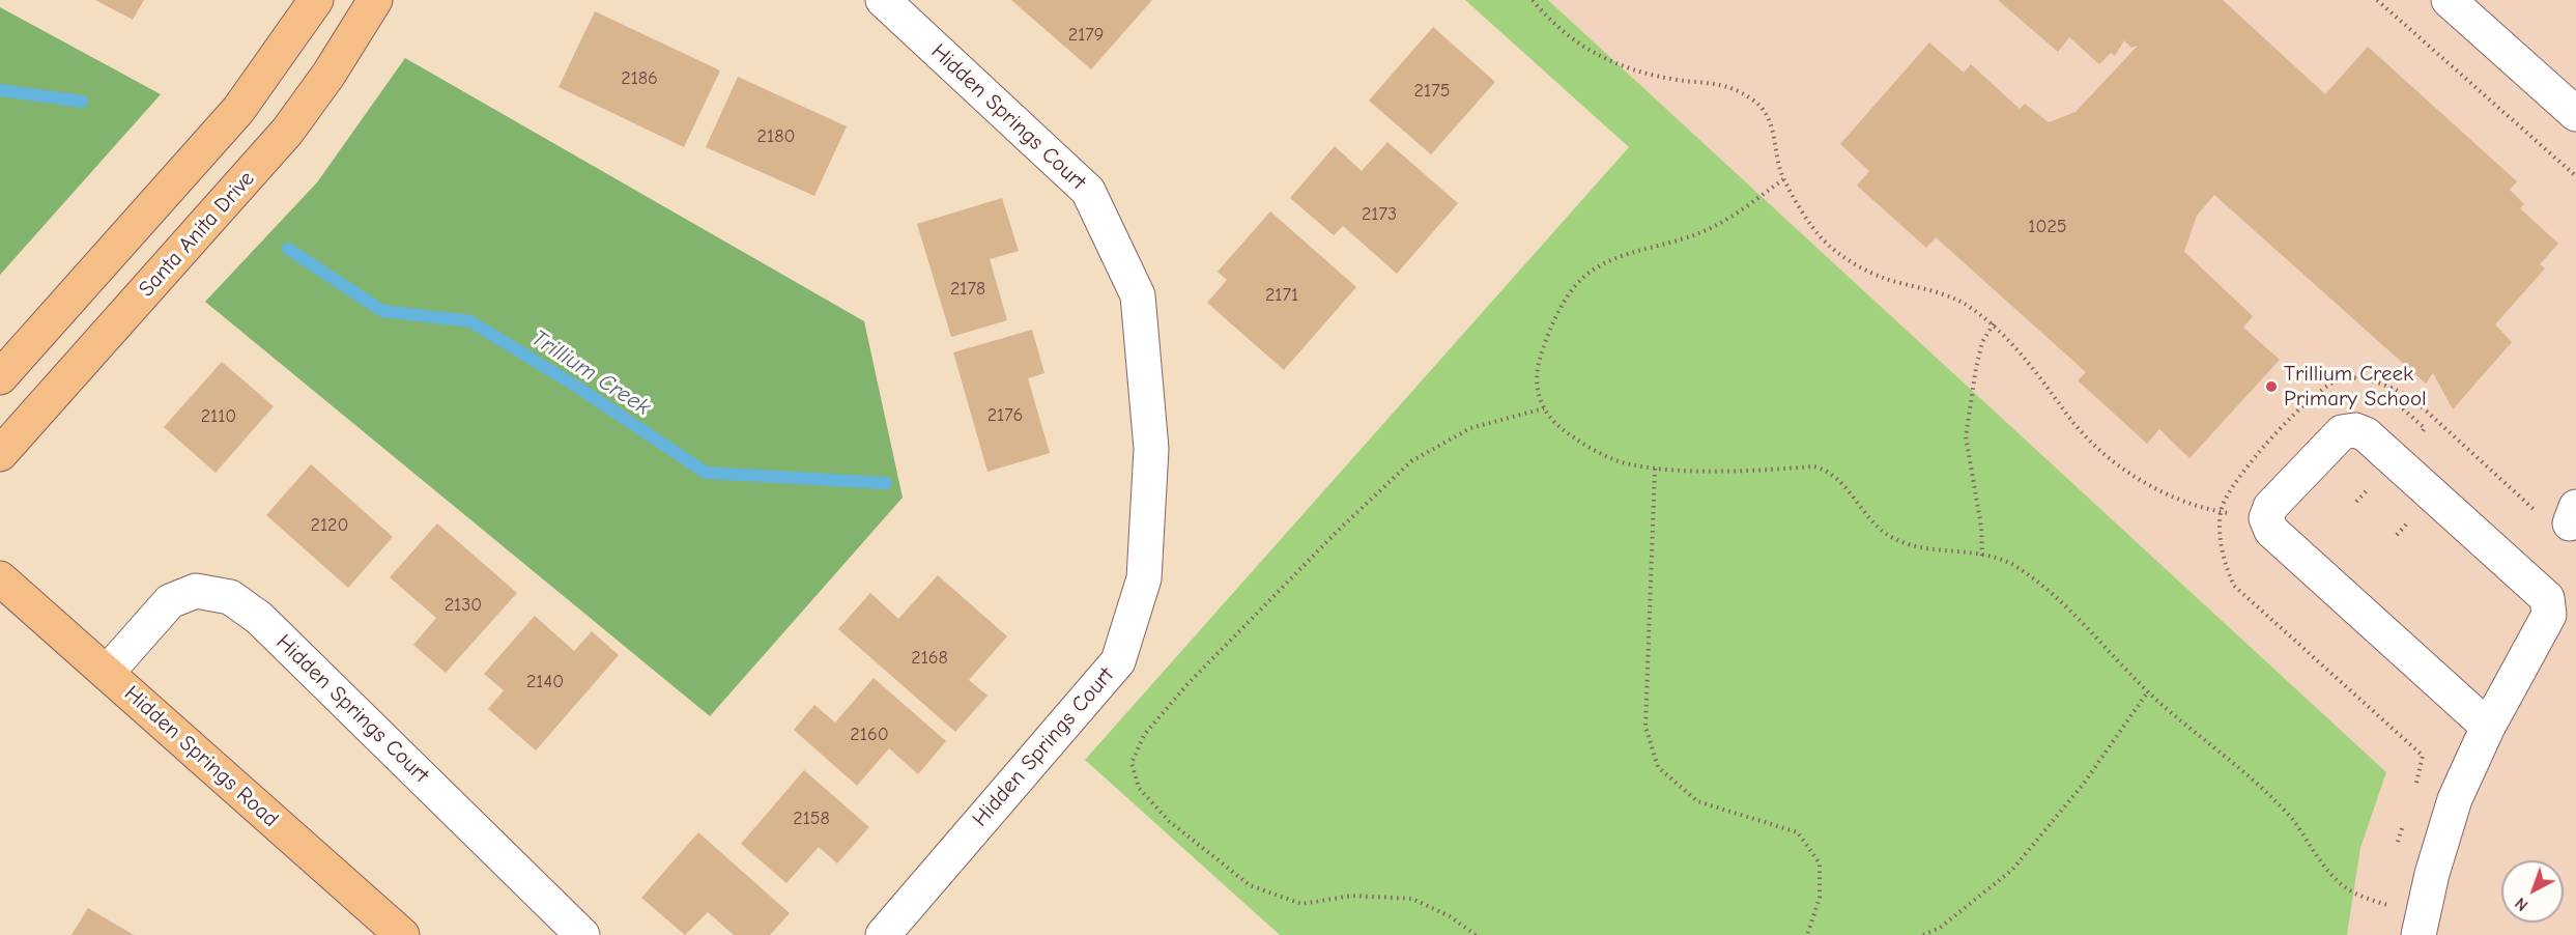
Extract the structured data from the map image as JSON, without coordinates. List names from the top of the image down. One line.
{"streets":{"main road":["Santa Anita Drive","Hidden Springs Road"],"street":["Hidden Springs Court"]},"crossings":[["Hidden Springs Court","Hidden Springs Road"]],"water":["Trillium Creek"],"places":["Trillium Creek Primary School"],"house_numbers":["2179","2186","2175","2180","2173","1025","2178","2171","2176","2110","2120","2130","2168","2140","2160","2158"],"north":"bottom left"}
